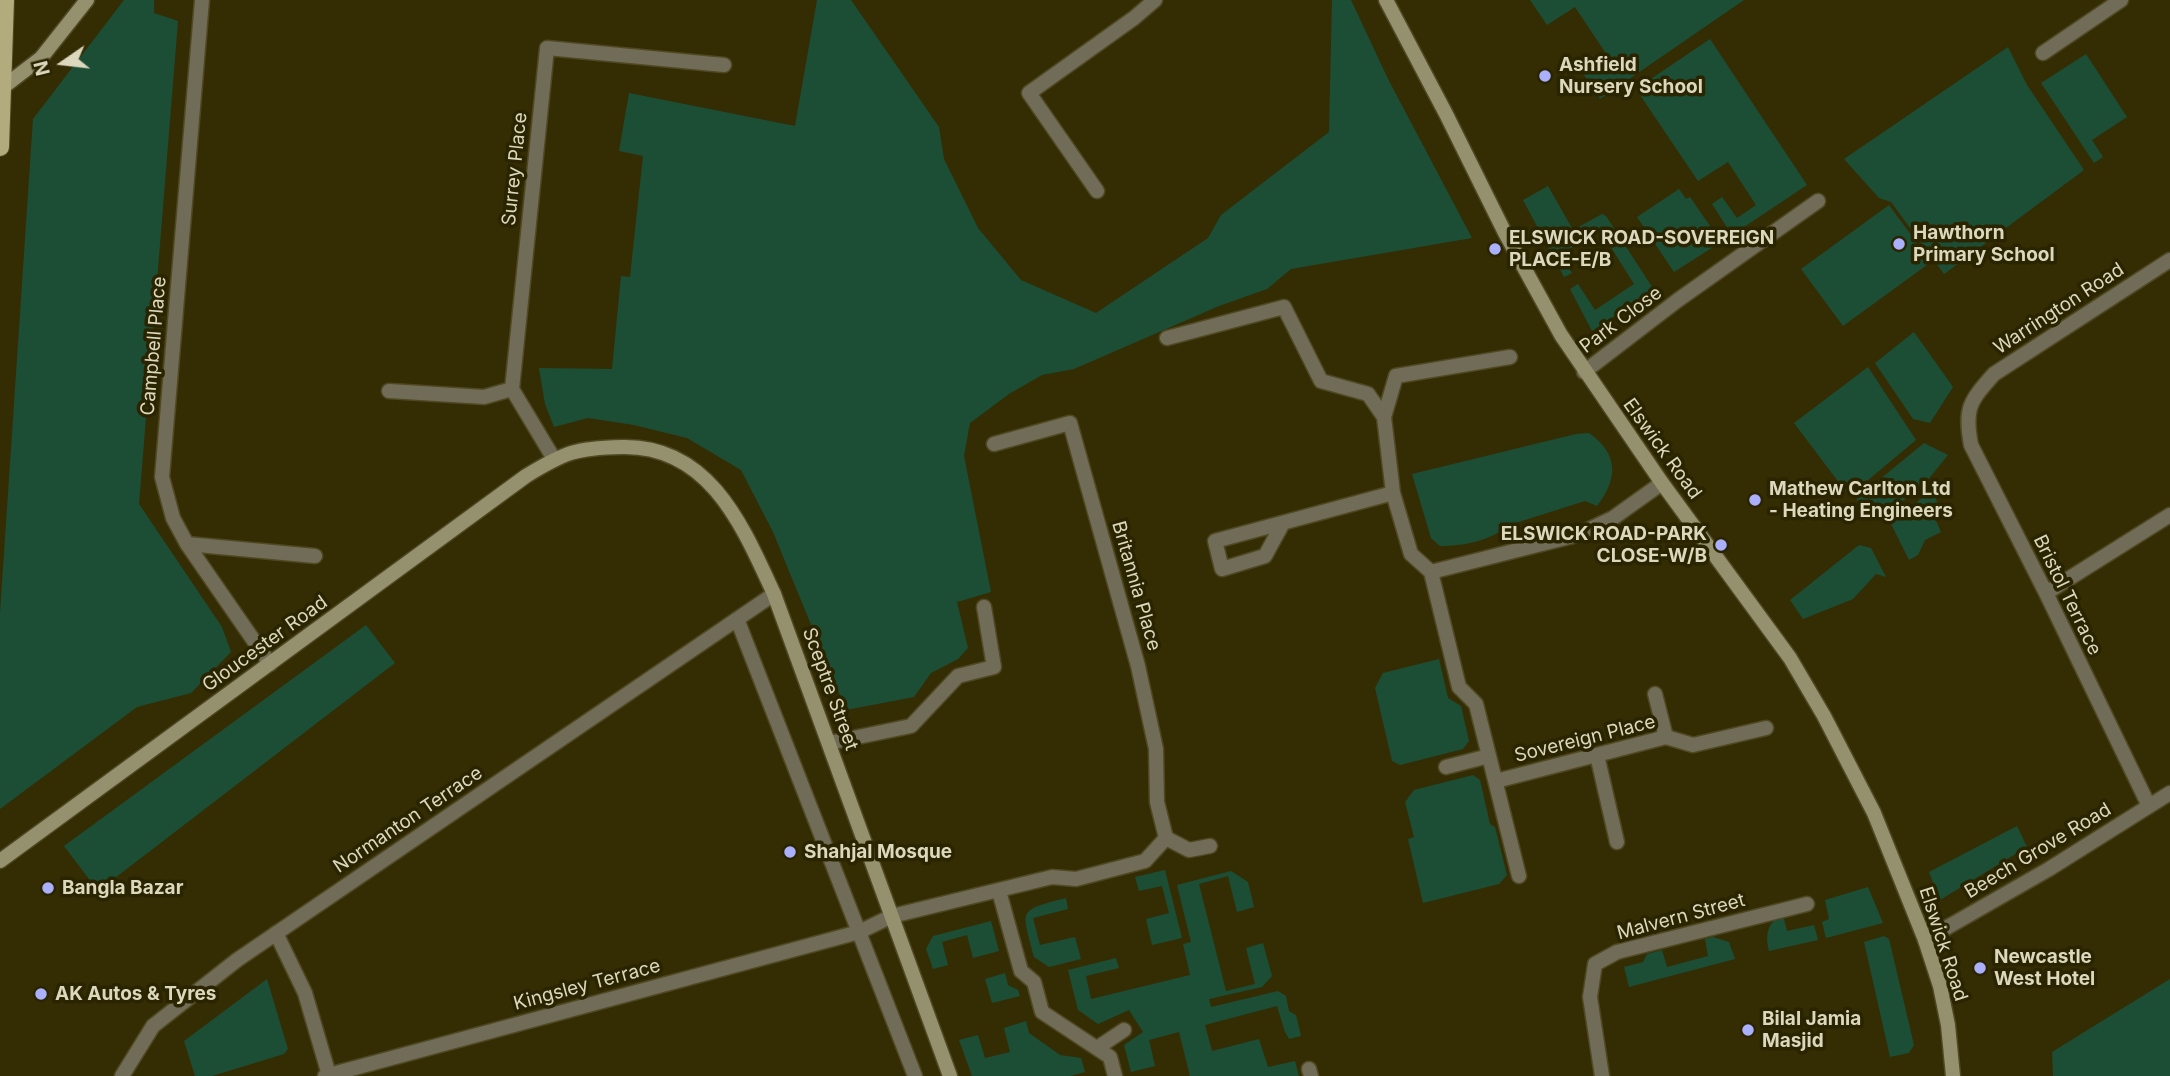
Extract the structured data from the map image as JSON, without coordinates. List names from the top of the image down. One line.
{"streets":{"street":["Surrey Place","Warrington Road","Park Close","Campbell Place","Elswick Road","Britannia Place","Bristol Terrace","Gloucester Road","Sceptre Street","Sovereign Place","Normanton Terrace","Beech Grove Road","Malvern Street","Kingsley Terrace"]},"crossings":[["Warrington Road","Bristol Terrace"],["Park Close","Elswick Road"],["Campbell Place","Gloucester Road"],["Elswick Road","Beech Grove Road"],["Bristol Terrace","Beech Grove Road"],["Gloucester Road","Sceptre Street"],["Sceptre Street","Normanton Terrace"],["Sceptre Street","Kingsley Terrace"]],"places":["Ashfield Nursery School","Hawthorn Primary School","ELSWICK ROAD-SOVEREIGN PLACE-E/B","Mathew Carlton Ltd - Heating Engineers","ELSWICK ROAD-PARK CLOSE-W/B","Shahjal Mosque","Bangla Bazar","Newcastle West Hotel","AK Autos & Tyres","Bilal Jamia Masjid"],"north":"left"}
